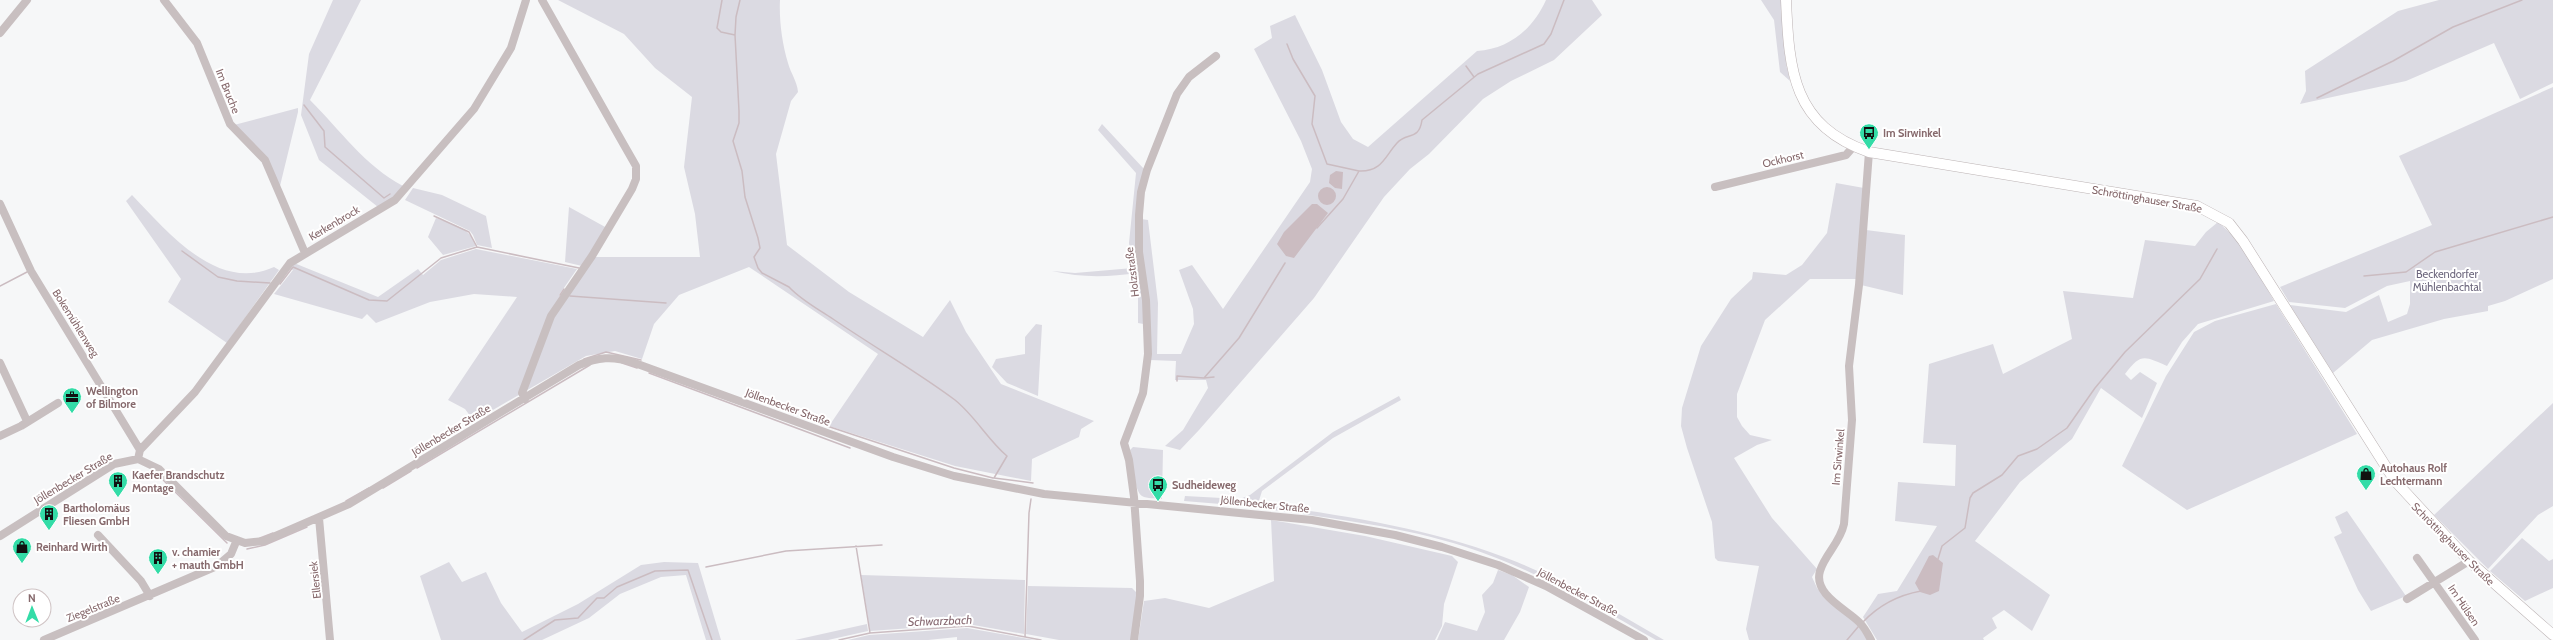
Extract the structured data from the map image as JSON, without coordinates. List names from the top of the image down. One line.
{"streets":{"main road":["Schröttinghauser Straße"],"street":["Im Bruche","Ockhorst","Kerkenbrock","Holzstraße","Bokemühlenweg","Jöllenbecker Straße","Im Sirwinkel","Ellersiek","Im Hülsen","Ziegelstraße"]},"crossings":[["Im Bruche","Kerkenbrock"],["Ockhorst","Schröttinghauser Straße"],["Schröttinghauser Straße","Im Sirwinkel"],["Schröttinghauser Straße","Im Hülsen"],["Kerkenbrock","Bokemühlenweg"],["Holzstraße","Jöllenbecker Straße"],["Jöllenbecker Straße","Ellersiek"],["Jöllenbecker Straße","Ziegelstraße"]],"water":["Schwarzbach"],"parks":["Beckendorfer Mühlenbachtal"],"places":{"bus stop":["Im Sirwinkel","Sudheideweg"],"office":["Wellington of Bilmore"],"shop":["Autohaus Rolf Lechtermann","Reinhard Wirth"],"building":["Kaefer Brandschutz Montage","Bartholomäus Fliesen GmbH","v. chamier + mauth GmbH"]},"north":"top"}
